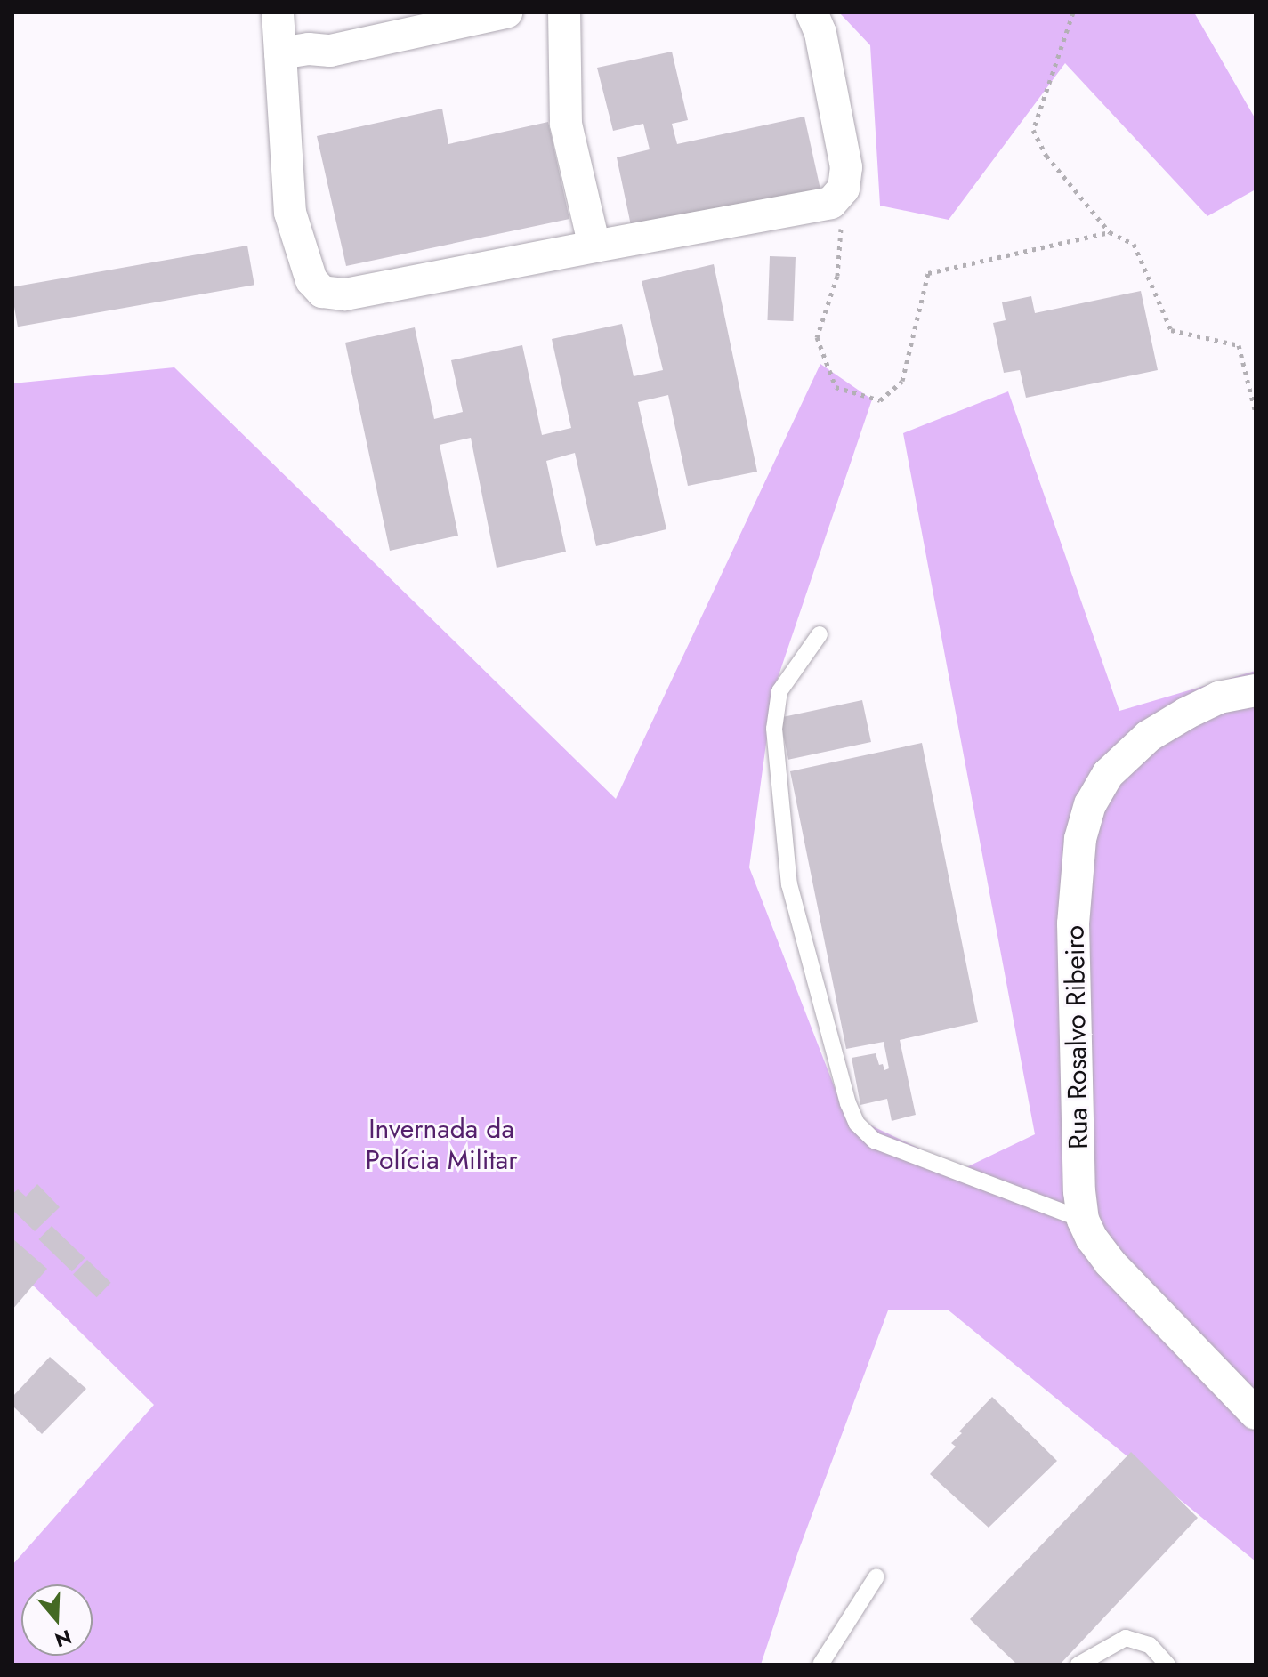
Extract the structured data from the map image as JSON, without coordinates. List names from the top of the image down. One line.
{"streets":{"street":["Rua Rosalvo Ribeiro"]},"parks":["Invernada da Polícia Militar"],"north":"bottom"}
